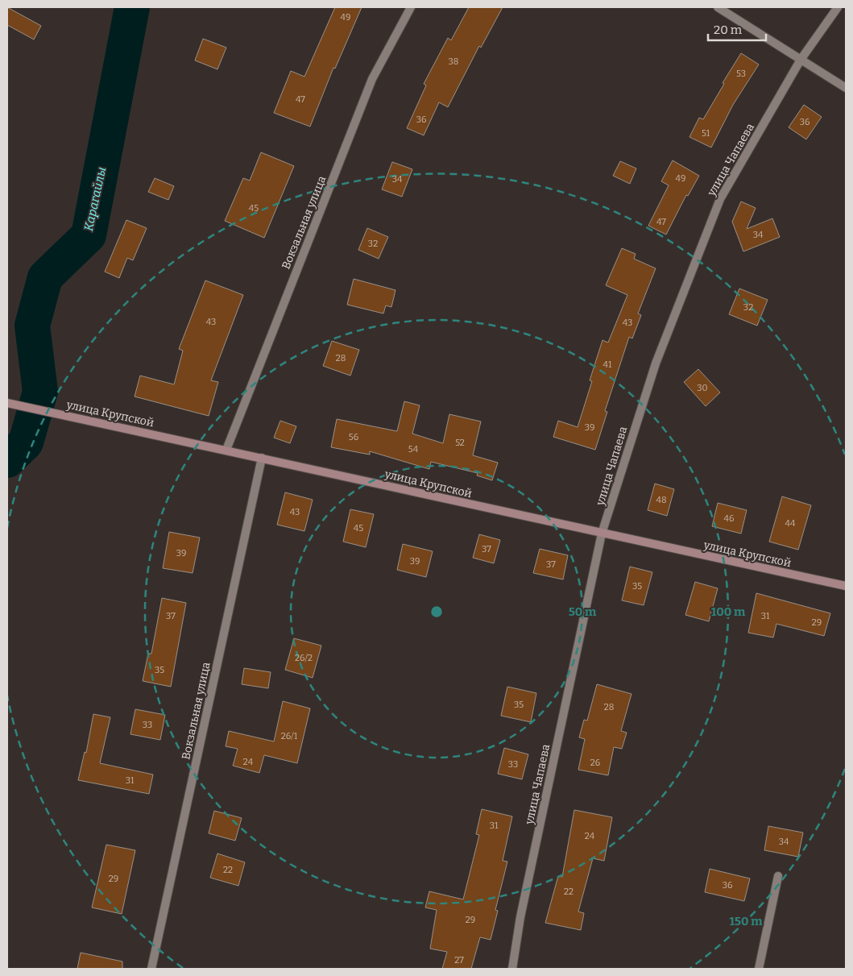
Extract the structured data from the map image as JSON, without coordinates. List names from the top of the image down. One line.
{"streets":{"main road":["улица Крупской"],"street":["улица Чапаева","Вокзальная улица"]},"crossings":[["улица Чапаева","улица Крупской"],["Вокзальная улица","улица Крупской"]],"water":["Карагайлы"],"house_numbers":["49","38","53","47","36","36","51","49","34","45","47","34","32","32","43","43","28","41","30","39","56","52","54","48","43","46","44","45","37","39","39","37","35","37","31","29","26/2","35","35","28","33","26/1","24","26","33","31","31","24","34","22","29","36","22","29","27"],"scale_bar":"20 m","rings":["50 m","100 m","150 m"]}
